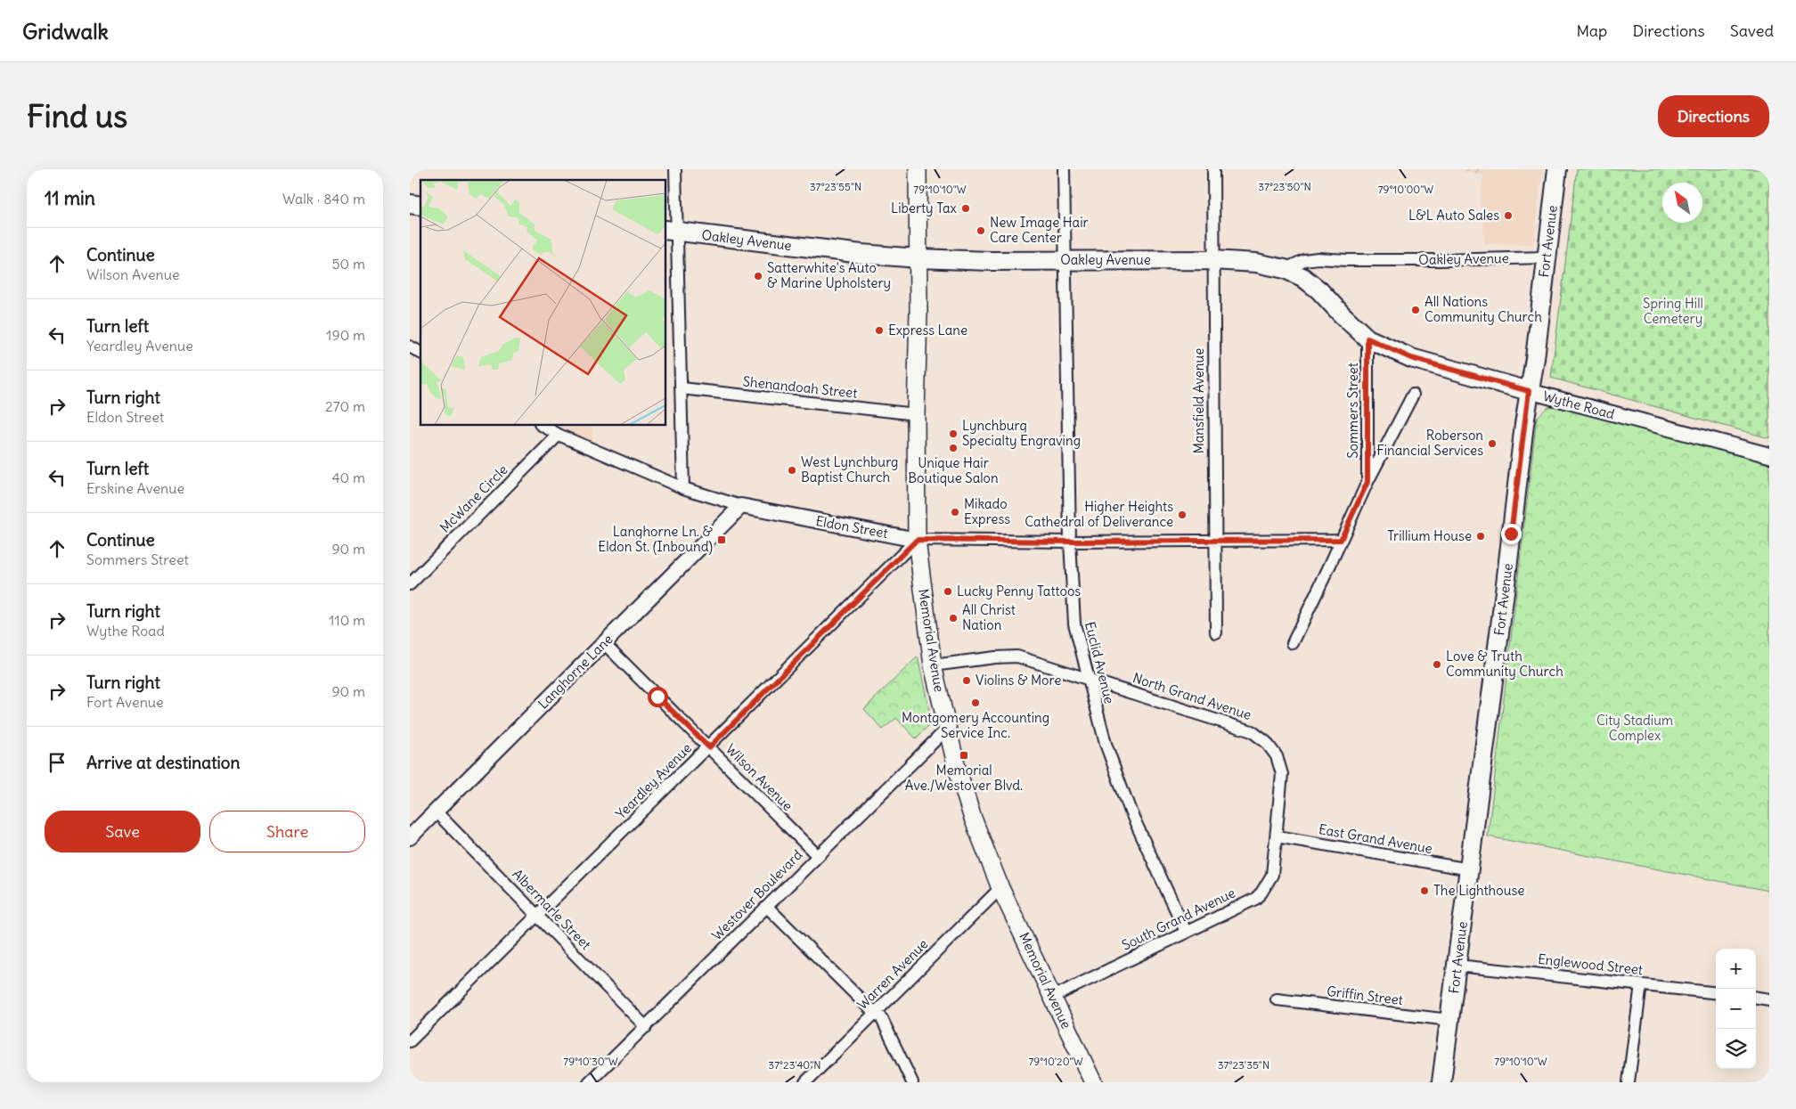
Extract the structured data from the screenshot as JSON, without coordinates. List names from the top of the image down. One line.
{"streets":{"main road":["Oakley Avenue","Fort Avenue","Wythe Road","Memorial Avenue"],"street":["Shenandoah Street","Mansfield Avenue","Sommers Street","McWane Circle","Eldon Street","Euclid Avenue","Langhorne Lane","North Grand Avenue","Wilson Avenue","Yeardley Avenue","East Grand Avenue","Westover Boulevard","Albermarle Street","South Grand Avenue","Englewood Street","Warren Avenue","Griffin Street"]},"crossings":[["Oakley Avenue","Fort Avenue"],["Oakley Avenue","Mansfield Avenue"],["Oakley Avenue","Wythe Road"],["Oakley Avenue","Memorial Avenue"],["Oakley Avenue","Euclid Avenue"],["Fort Avenue","Wythe Road"],["Fort Avenue","East Grand Avenue"],["Fort Avenue","Englewood Street"],["Fort Avenue","Griffin Street"],["Shenandoah Street","Memorial Avenue"],["Mansfield Avenue","Eldon Street"],["Wythe Road","Sommers Street"],["McWane Circle","Eldon Street"],["Eldon Street","Memorial Avenue"],["Eldon Street","Euclid Avenue"],["Eldon Street","Langhorne Lane"],["Eldon Street","Yeardley Avenue"],["Memorial Avenue","North Grand Avenue"],["Memorial Avenue","Yeardley Avenue"],["Memorial Avenue","Westover Boulevard"],["Memorial Avenue","South Grand Avenue"],["Memorial Avenue","Warren Avenue"],["Euclid Avenue","North Grand Avenue"],["Euclid Avenue","South Grand Avenue"],["Langhorne Lane","Wilson Avenue"],["Langhorne Lane","Albermarle Street"],["North Grand Avenue","East Grand Avenue"],["North Grand Avenue","South Grand Avenue"],["Wilson Avenue","Yeardley Avenue"],["Wilson Avenue","Westover Boulevard"],["Yeardley Avenue","Albermarle Street"],["East Grand Avenue","South Grand Avenue"],["Westover Boulevard","Albermarle Street"]],"parks":["Spring Hill Cemetery","City Stadium Complex"],"places":{"other":["Liberty Tax","L&L Auto Sales","New Image Hair Care Center","Satterwhite's Auto & Marine Upholstery","All Nations Community Church","Express Lane","Lynchburg Specialty Engraving","Roberson Financial Services","Unique Hair Boutique Salon","West Lynchburg Baptist Church","Mikado Express","Higher Heights Cathedral of Deliverance","Trillium House","Lucky Penny Tattoos","All Christ Nation","Love & Truth Community Church","Violins & More","Montgomery Accounting Service Inc.","The Lighthouse"],"transit":["Langhorne Ln. & Eldon St. (Inbound)","Memorial Ave./Westover Blvd."]},"north":"top left","page":{"header":"Gridwalk","nav":["Map","Directions","Saved"],"buttons":["Directions",["Save","Share"]],"title":"Find us","heading":["11 min","Walk · 840 m"],"list":[["Continue","Wilson Avenue","50 m"],["Turn left","Yeardley Avenue","190 m"],["Turn right","Eldon Street","270 m"],["Turn left","Erskine Avenue","40 m"],["Continue","Sommers Street","90 m"],["Turn right","Wythe Road","110 m"],["Turn right","Fort Avenue","90 m"],"Arrive at destination"],"map_buttons":["+","−"]},"coordinates":["37°23'55\"N","37°23'50\"N","79°10'00\"W","79°10'10\"W","79°10'30\"W","79°10'20\"W","37°23'40\"N","37°23'35\"N"]}
